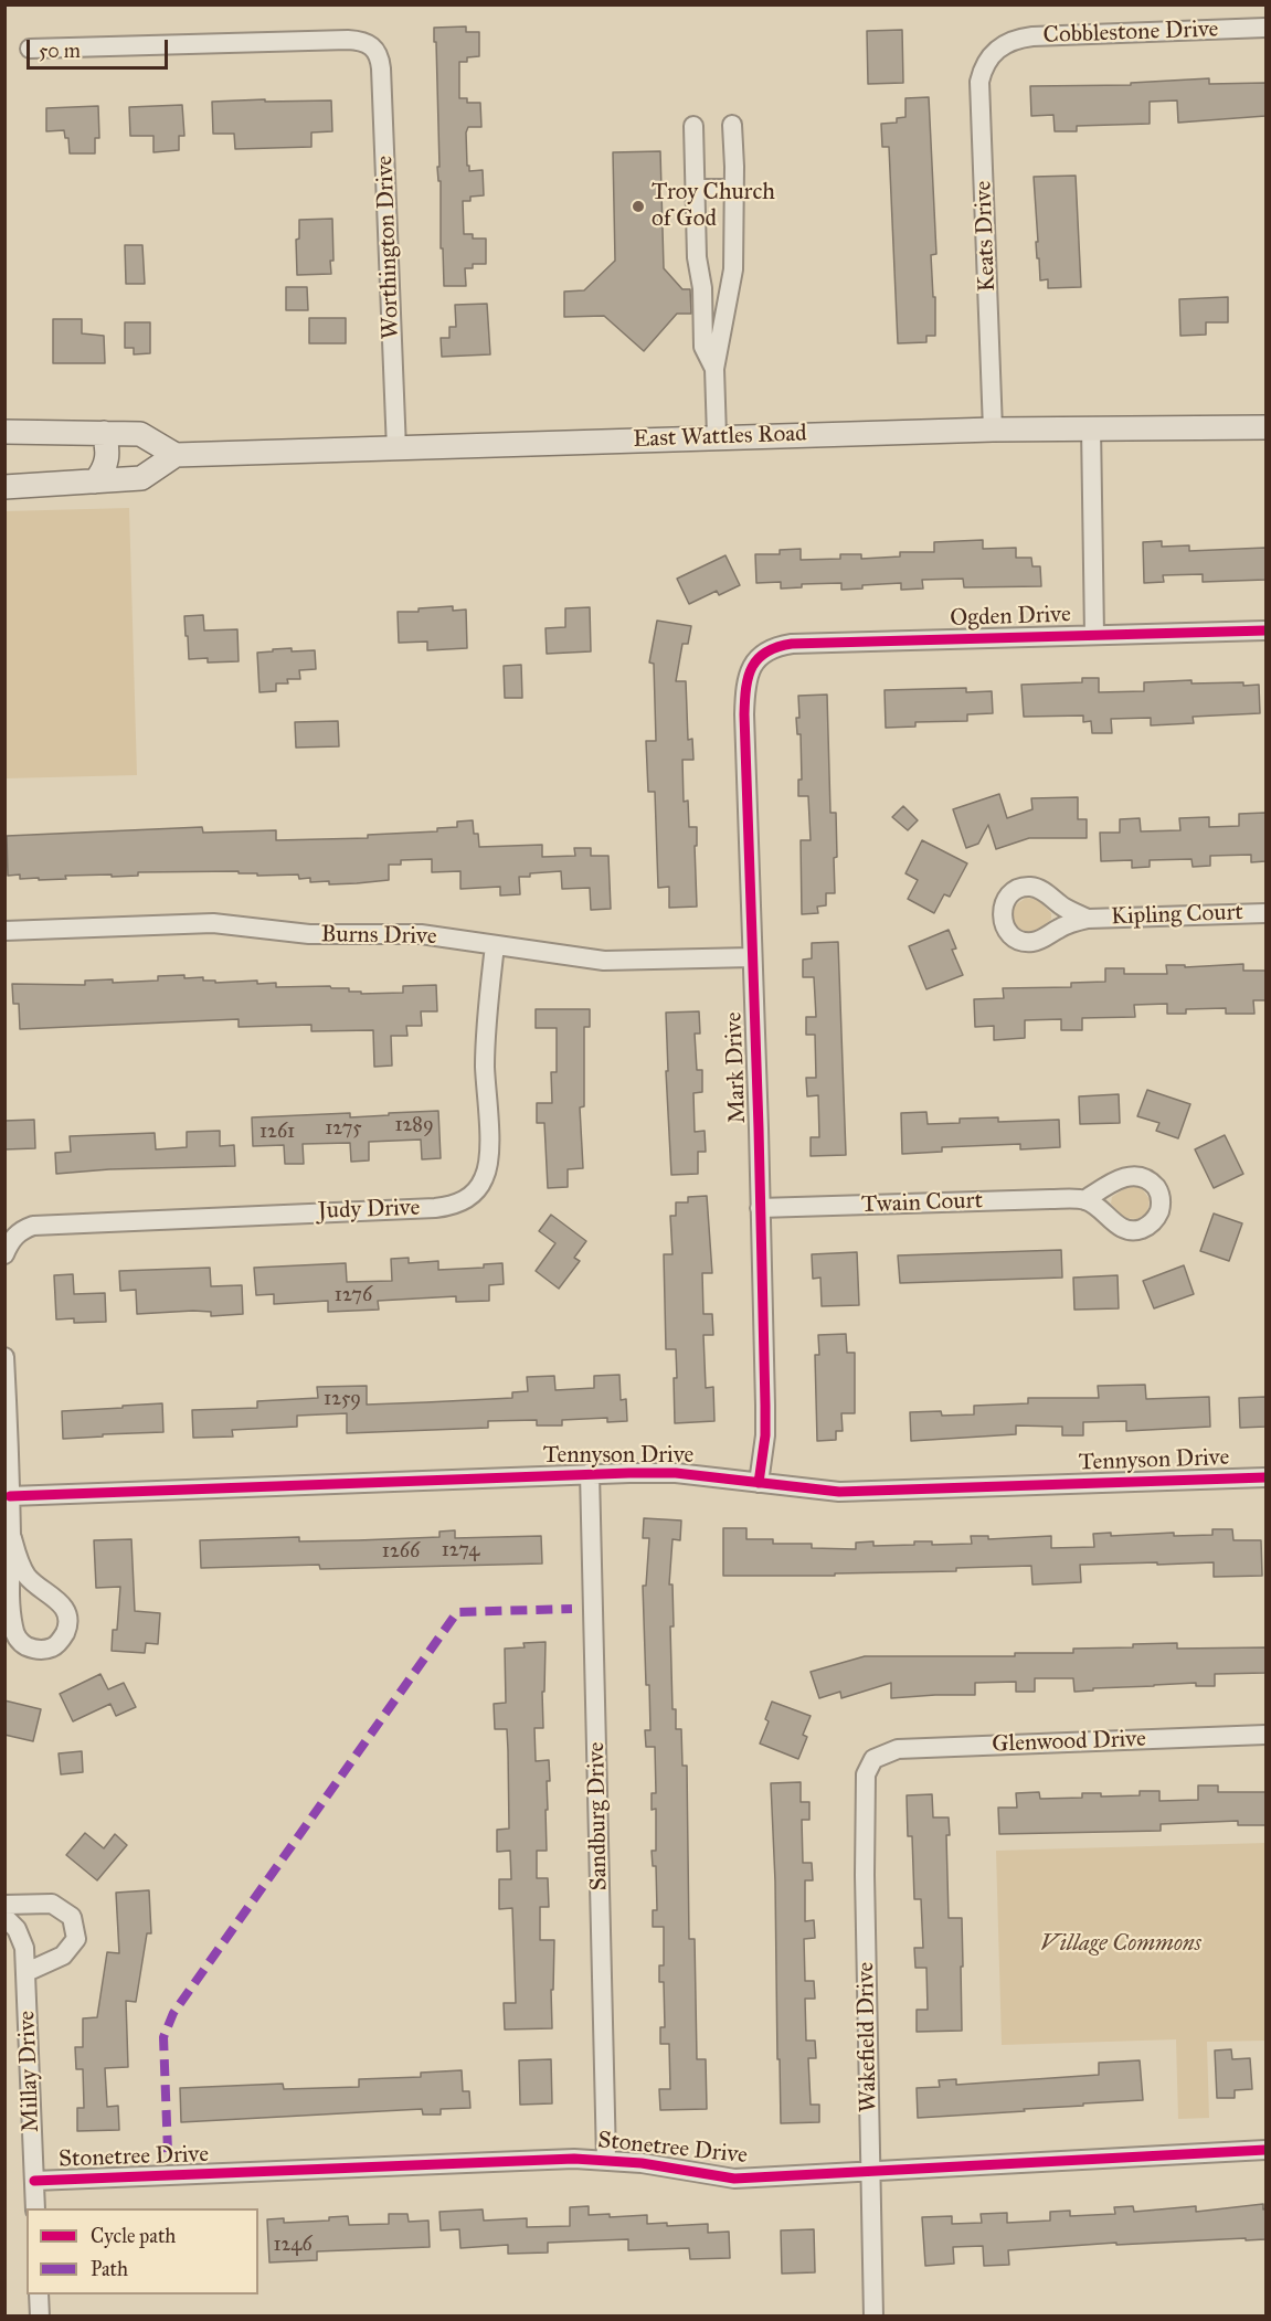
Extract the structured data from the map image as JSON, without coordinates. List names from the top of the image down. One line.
{"streets":{"main road":["East Wattles Road"],"street":["Cobblestone Drive","Keats Drive","Worthington Drive","Ogden Drive","Kipling Court","Burns Drive","Mark Drive","Twain Court","Judy Drive","Tennyson Drive","Glenwood Drive","Sandburg Drive","Wakefield Drive","Millay Drive","Stonetree Drive"]},"crossings":[["Cobblestone Drive","Keats Drive"],["Keats Drive","East Wattles Road"],["Worthington Drive","East Wattles Road"],["Ogden Drive","Mark Drive"],["Burns Drive","Mark Drive"],["Burns Drive","Judy Drive"],["Mark Drive","Twain Court"],["Mark Drive","Tennyson Drive"],["Tennyson Drive","Sandburg Drive"],["Glenwood Drive","Wakefield Drive"],["Sandburg Drive","Stonetree Drive"],["Wakefield Drive","Stonetree Drive"],["Millay Drive","Stonetree Drive"]],"parks":["Village Commons"],"places":["Troy Church of God"],"house_numbers":["1289","1275","1261","1276","1259","1274","1266","1246"],"legend":["Cycle path","Path"],"scale_bar":"50 m"}
